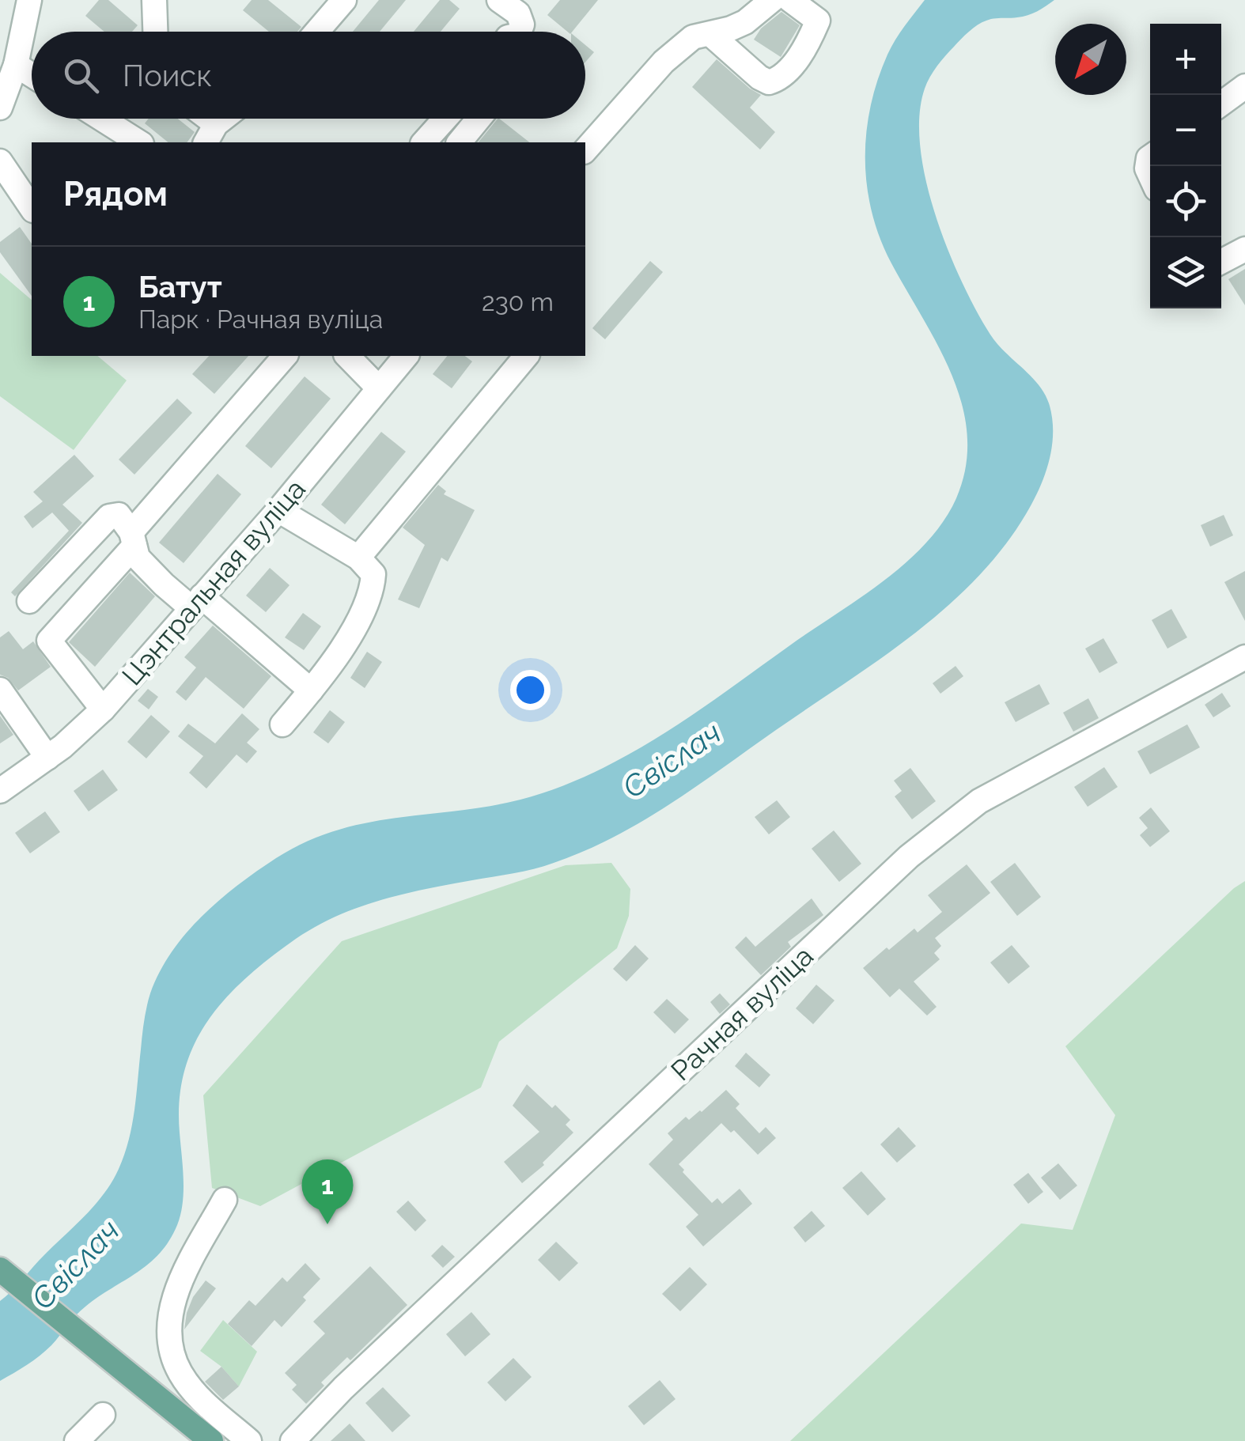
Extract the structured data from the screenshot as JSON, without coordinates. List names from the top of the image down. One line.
{"streets":{"street":["Цэнтральная вуліца","Рачная вуліца"]},"water":["Свіслач"],"north":"bottom left","page":{"map_buttons":["+","−"],"search":"Поиск","heading":"Рядом","list":[{"mark":"1","name":"Батут","note":"Парк · Рачная вуліца","value":"230 m"}],"pins":"1"}}
